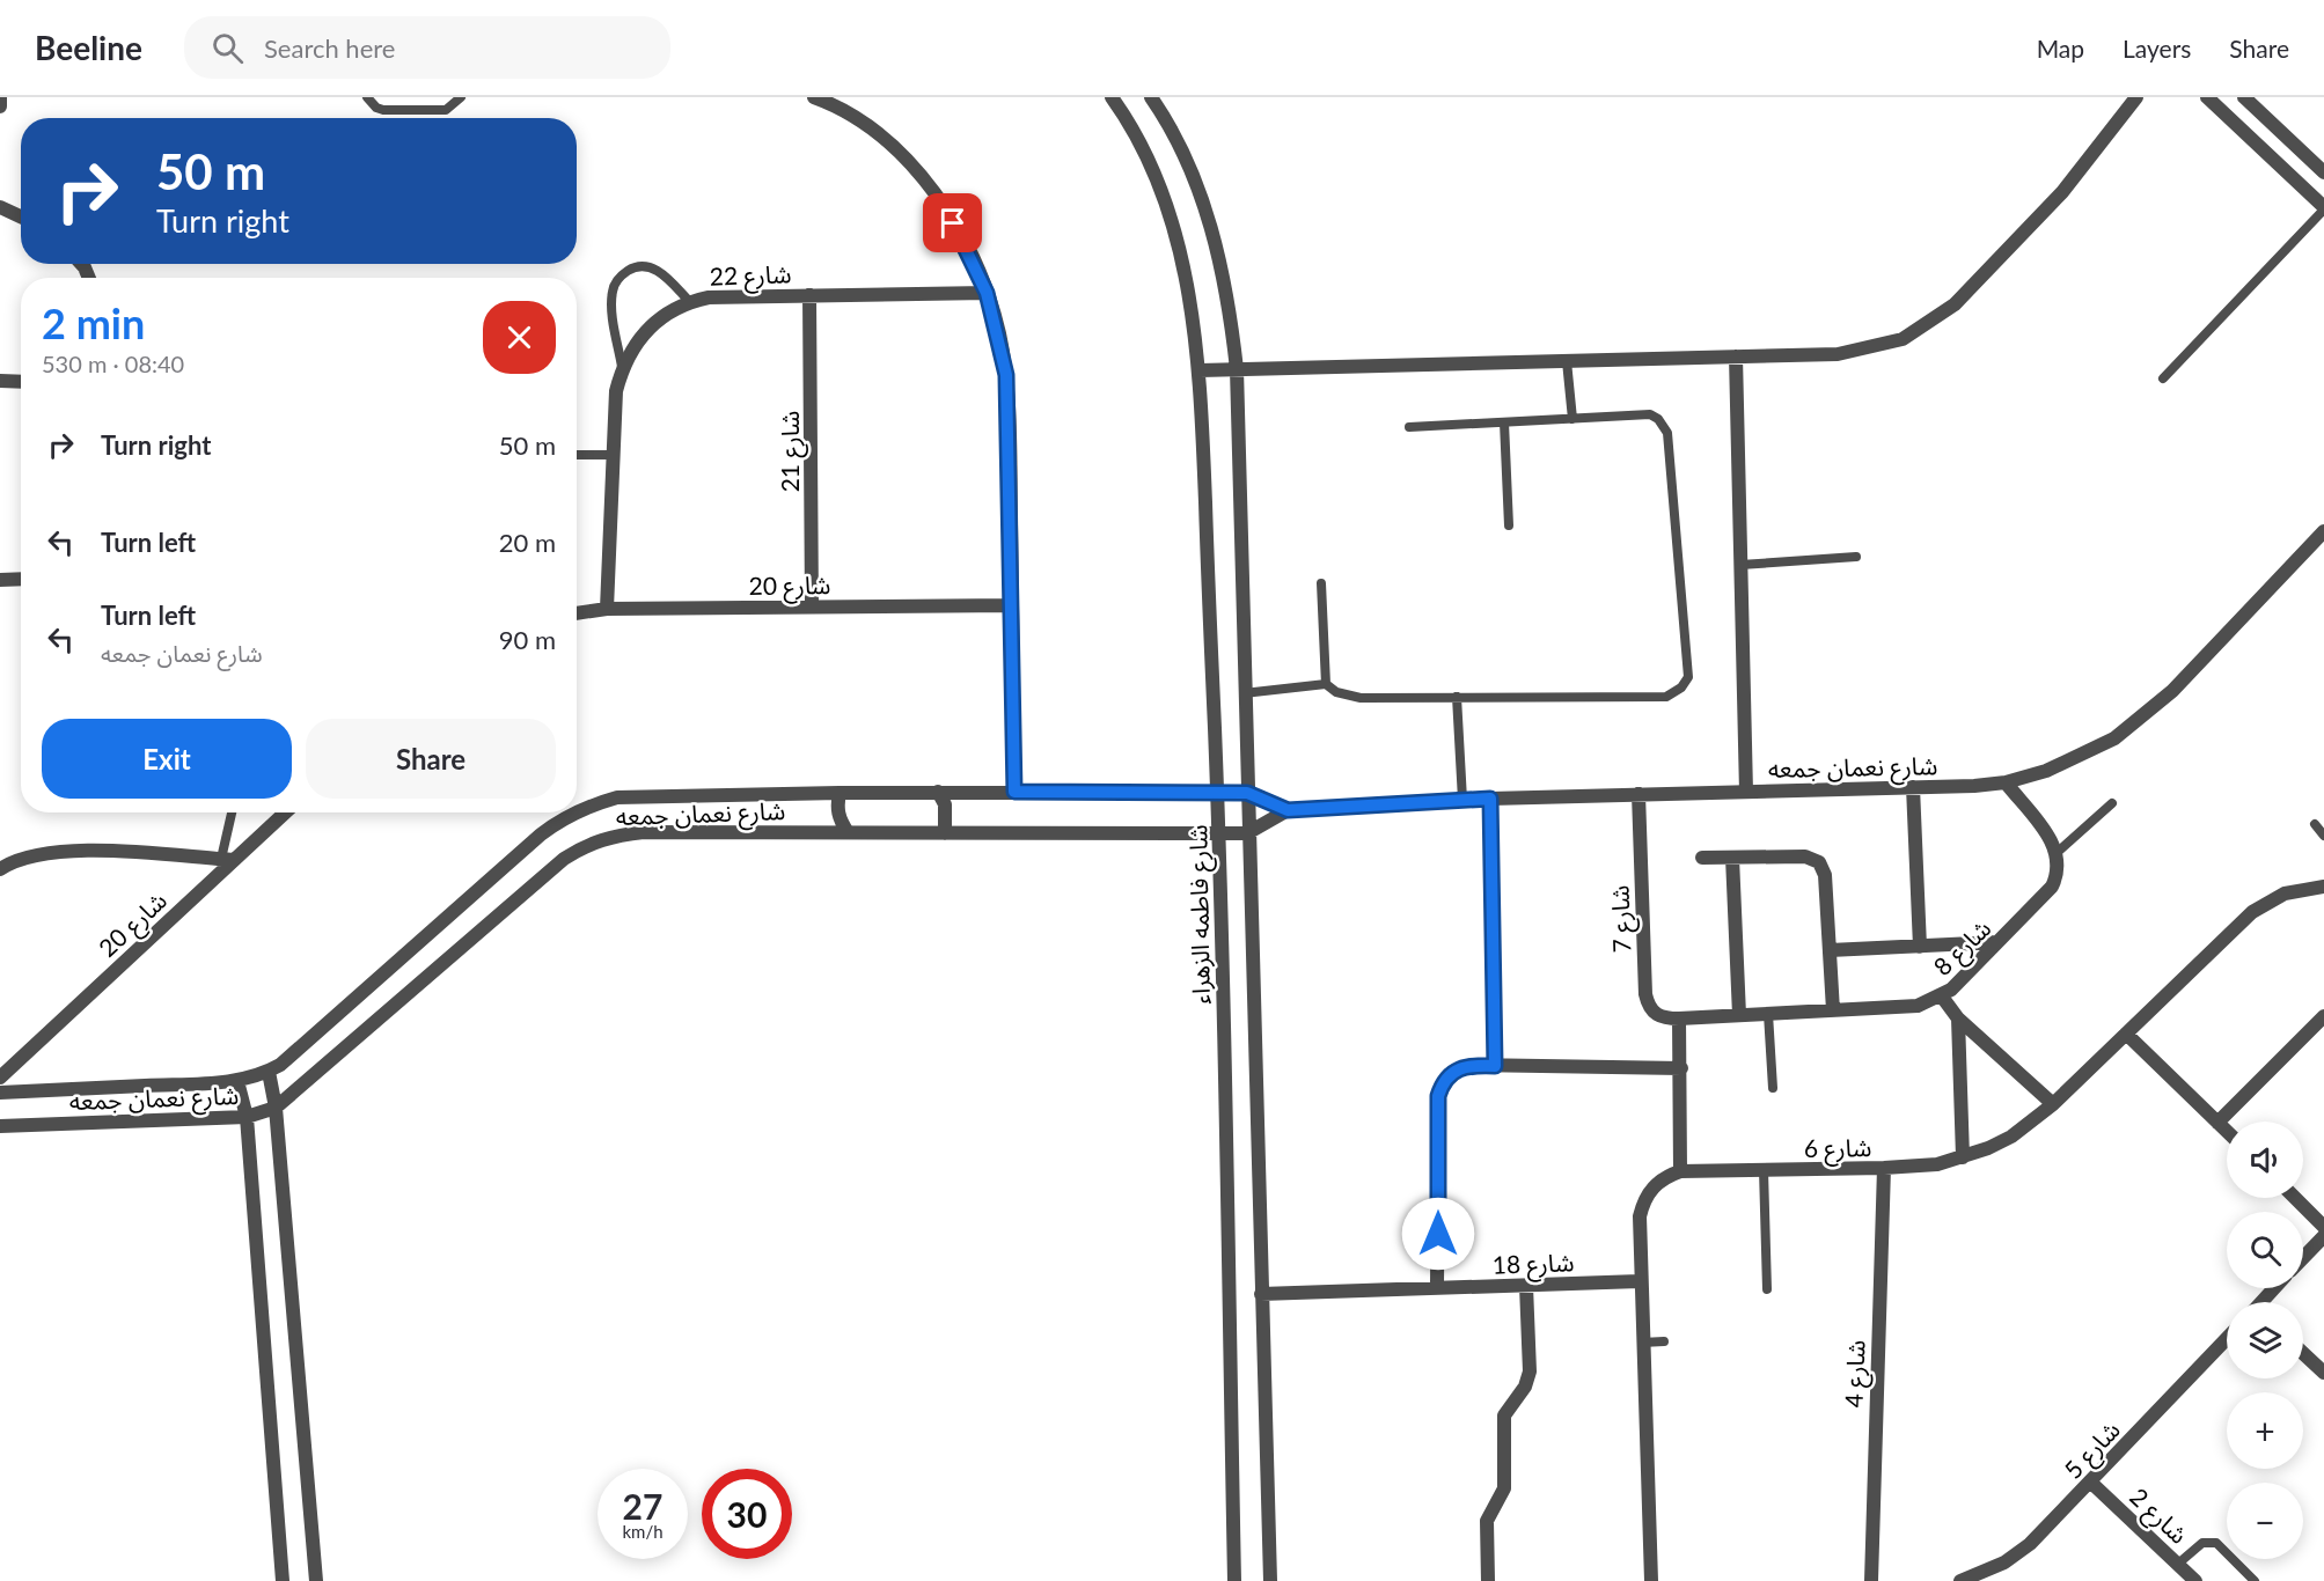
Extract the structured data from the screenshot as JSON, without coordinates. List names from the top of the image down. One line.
{"streets":{"street":["شارع 22","شارع 21","شارع 20","شارع نعمان جمعه","شارع فاطمه الزهراء","شارع 7","شارع 8","شارع 6","شارع 18","شارع 4","شارع 5","شارع 2"]},"crossings":[["شارع 22","شارع 21"],["شارع 22","شارع 20"],["شارع 21","شارع 20"],["شارع نعمان جمعه","شارع فاطمه الزهراء"],["شارع نعمان جمعه","شارع 7"],["شارع فاطمه الزهراء","شارع 18"],["شارع 7","شارع 8"],["شارع 6","شارع 4"],["شارع 5","شارع 2"]],"page":{"header":"Beeline","search":"Search here","nav":["Map","Layers","Share"],"turn":["50 m","Turn right"],"heading":["2 min","530 m · 08:40"],"list":[{"name":"Turn right","value":"50 m"},{"name":"Turn left","value":"20 m"},{"name":"Turn left","note":"شارع نعمان جمعه","value":"90 m"}],"buttons":["Exit","Share"],"map_buttons":["+","−"],"speed":"27 km/h","limit":"30"}}
